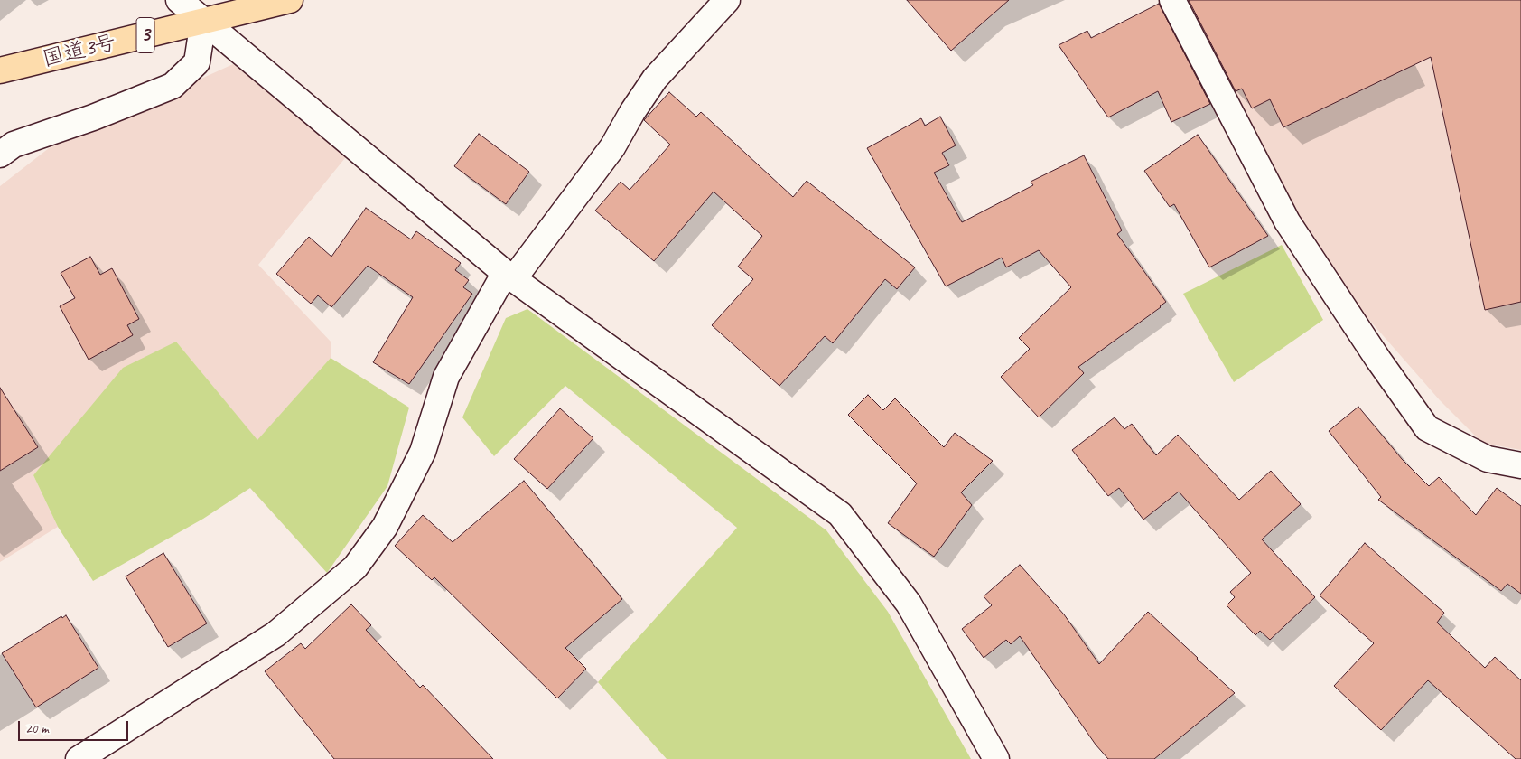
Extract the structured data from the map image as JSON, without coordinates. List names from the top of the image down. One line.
{"streets":{"highway":["3","国道3号"]},"scale_bar":"20 m"}
